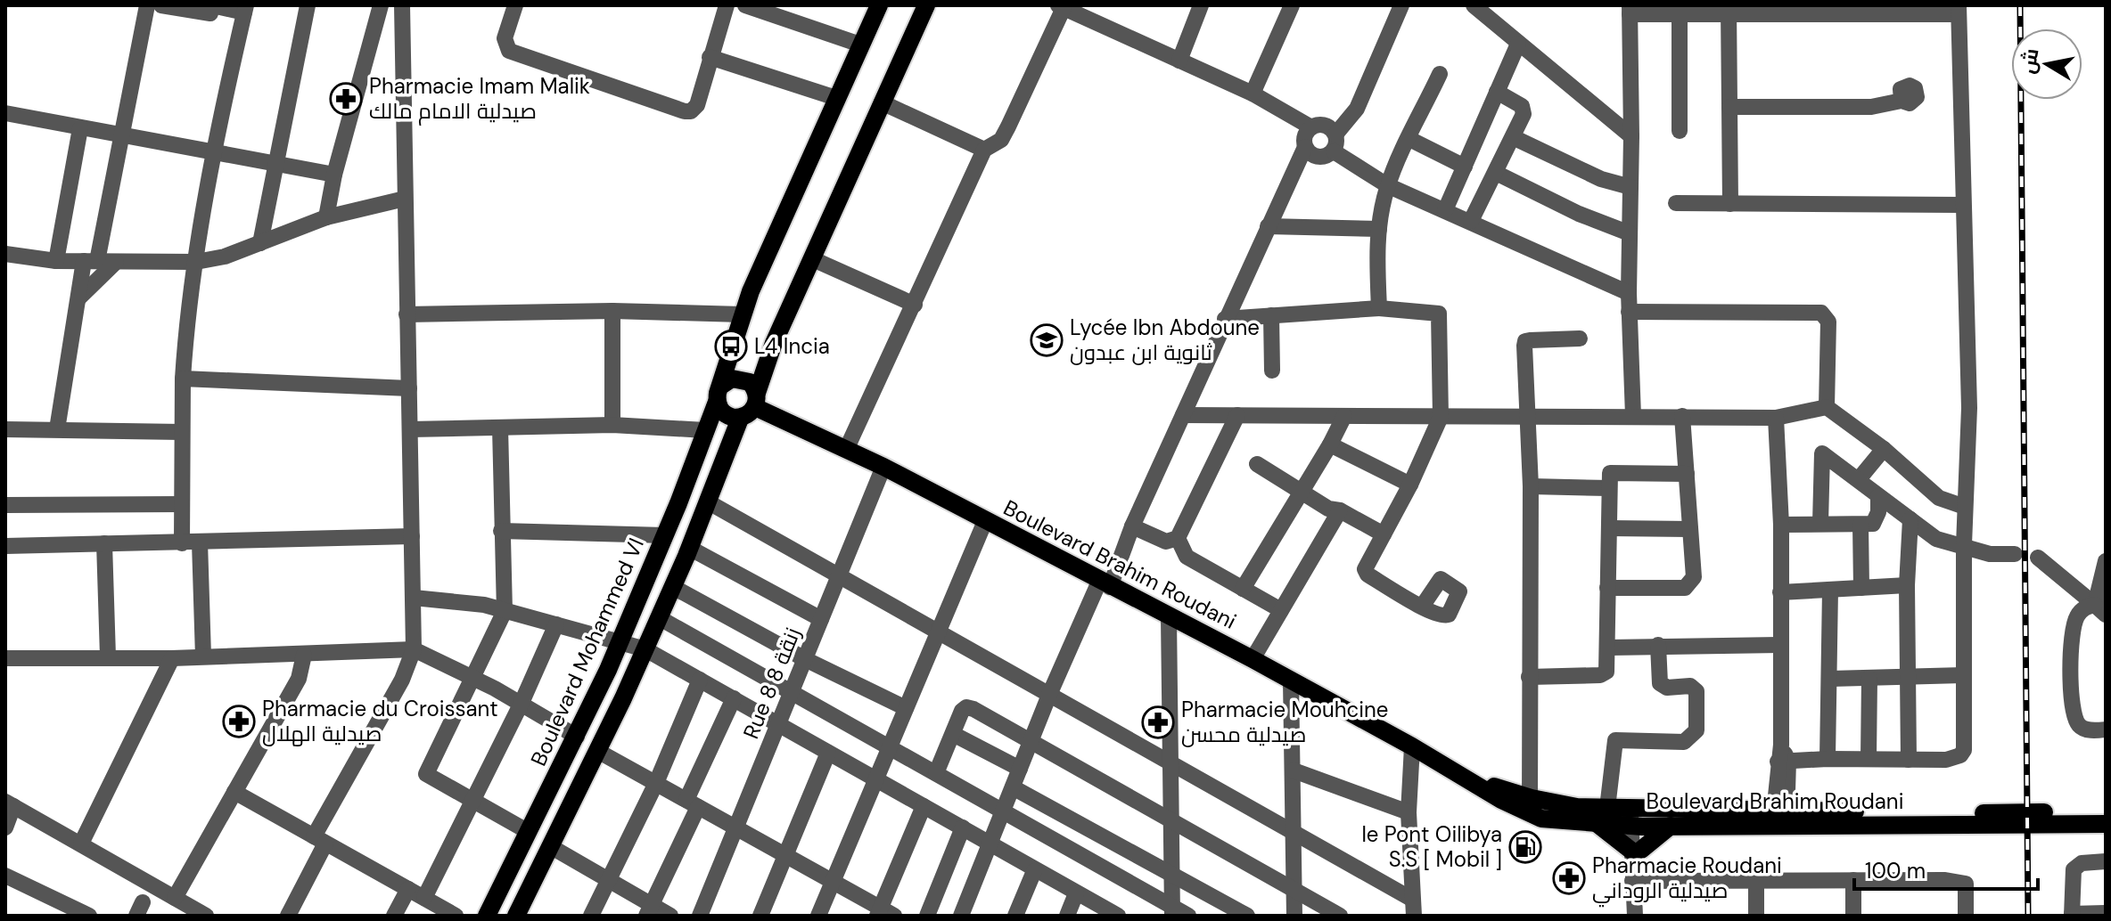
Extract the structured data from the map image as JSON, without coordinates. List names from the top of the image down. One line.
{"streets":{"main road":["Boulevard Brahim Roudani","Boulevard Mohammed VI"],"street":["Rue 8 8 زنقة"]},"crossings":[["Boulevard Brahim Roudani","Boulevard Mohammed VI"],["Boulevard Brahim Roudani","Rue 8 8 زنقة"]],"places":{"pharmacy":["Pharmacie Imam Malik صيدلية الامام مالك","Pharmacie du Croissant صيدلية الهلال","Pharmacie Mouhcine صيدلية محسن","Pharmacie Roudani صيدلية الروداني"],"school or university":["Lycée Ibn Abdoune ثانوية ابن عبدون"],"bus stop":["L4 Incia"],"fuel station":["le Pont Oilibya S.S [ Mobil ]"]},"scale_bar":"100 m","north":"left"}
